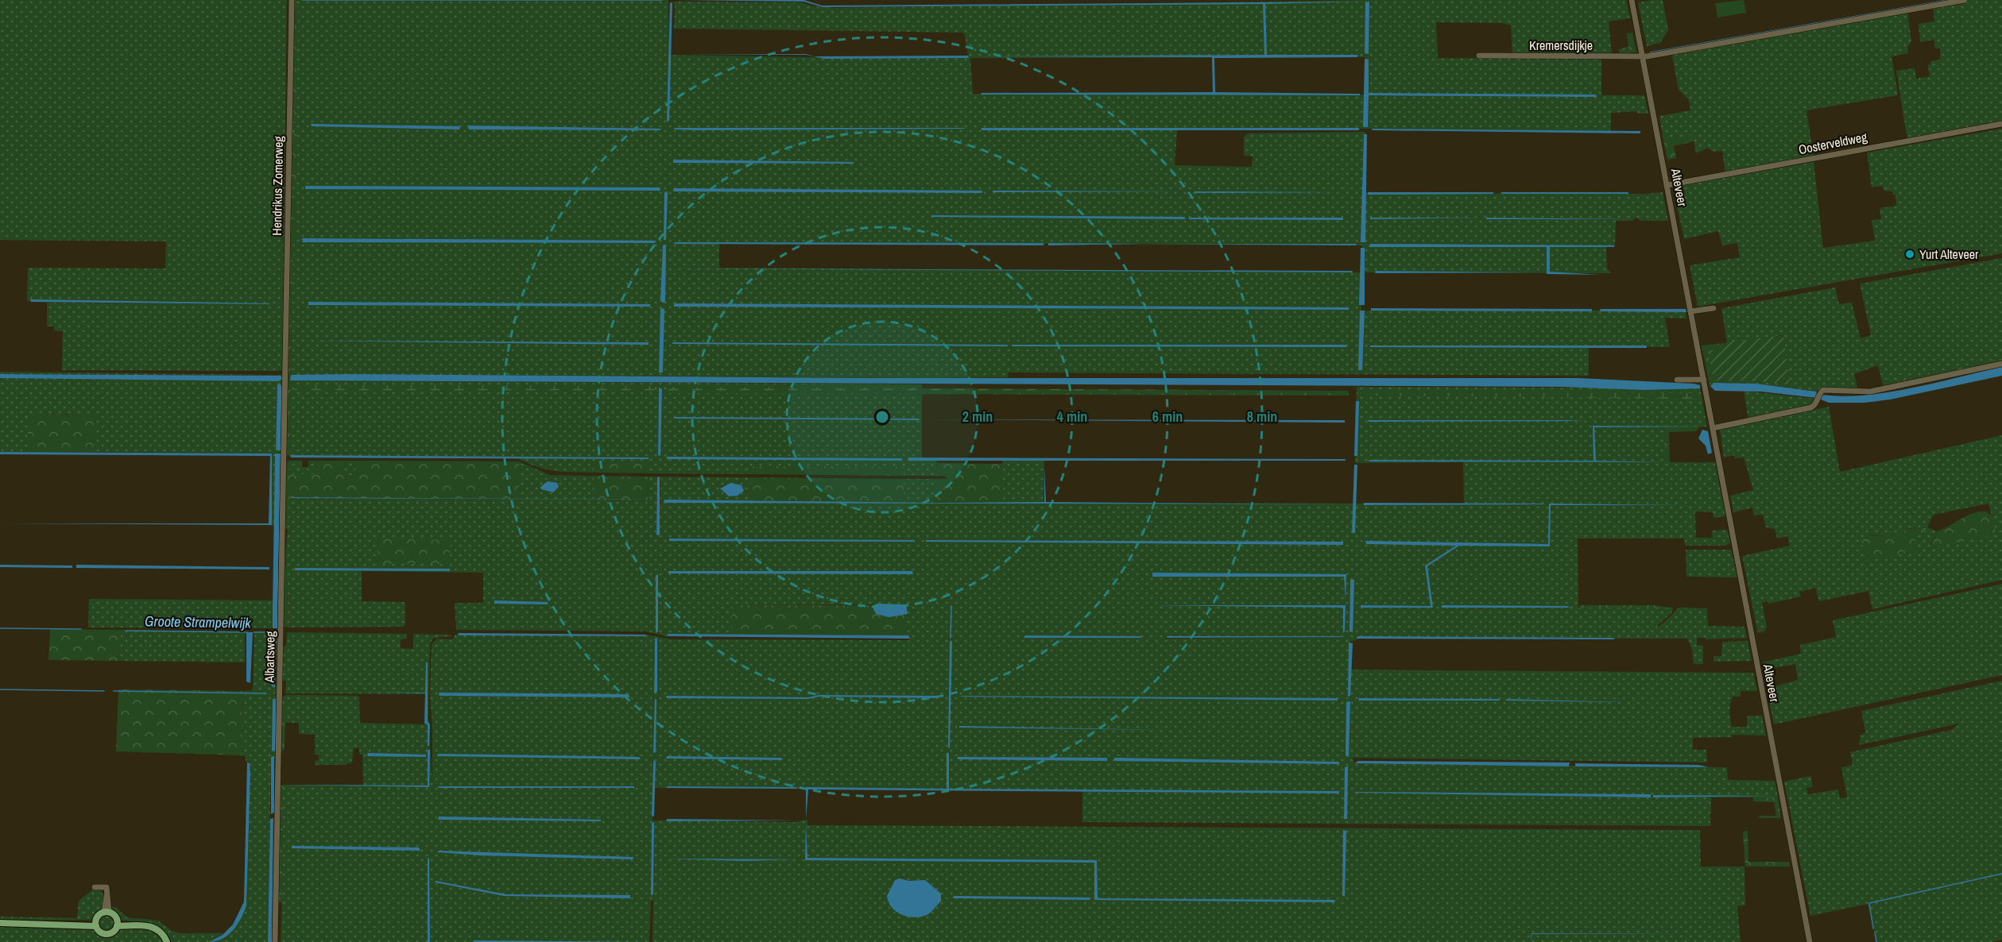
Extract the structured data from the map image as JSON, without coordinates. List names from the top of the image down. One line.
{"streets":{"street":["Kremersdijkje","Oosterveldweg","Hendrikus Zomerweg","Alteveer","Albartsweg"]},"crossings":[["Kremersdijkje","Alteveer"],["Oosterveldweg","Alteveer"],["Hendrikus Zomerweg","Albartsweg"]],"water":["Groote Strampelwijk"],"places":["Yurt Alteveer"],"rings":["2 min","4 min","6 min","8 min"]}
